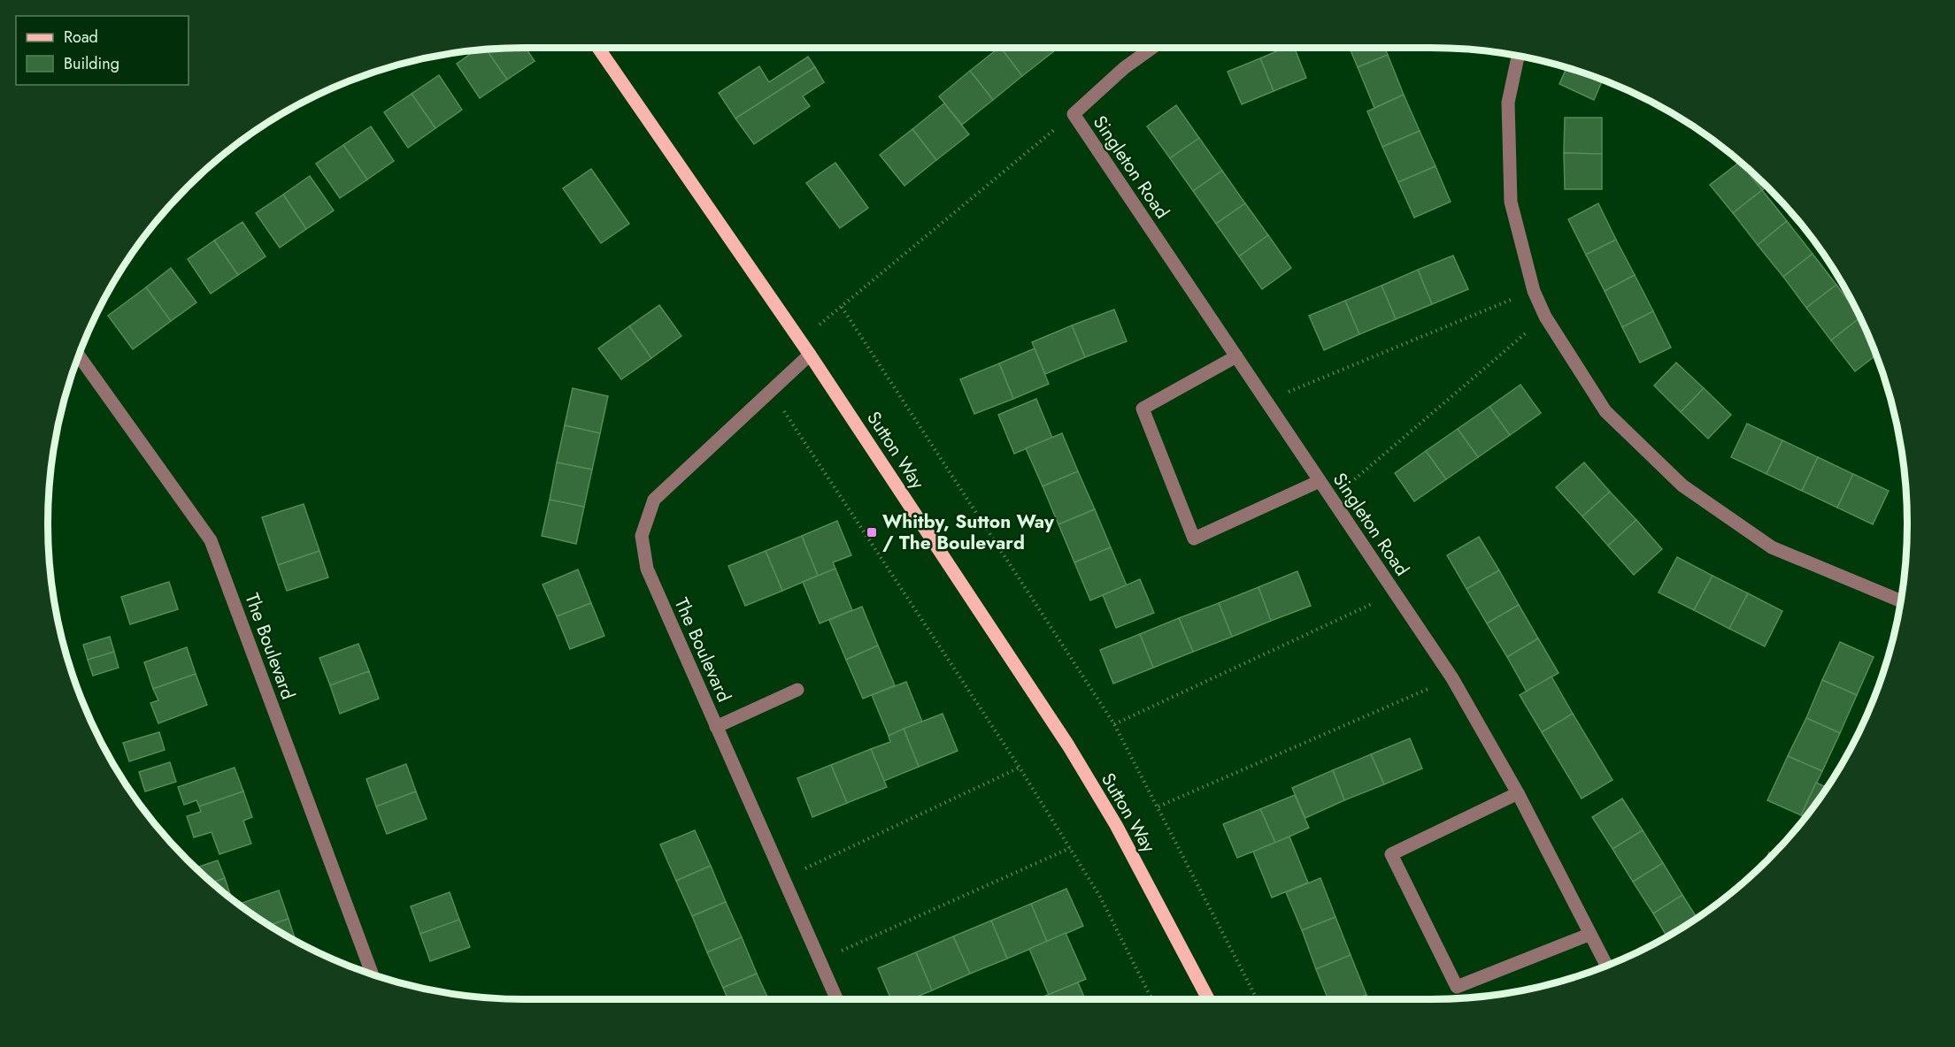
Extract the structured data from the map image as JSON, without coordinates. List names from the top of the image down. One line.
{"streets":{"main road":["Sutton Way"],"street":["Singleton Road","The Boulevard"]},"crossings":[["Sutton Way","The Boulevard"]],"places":{"transit":["Whitby, Sutton Way / The Boulevard"]},"legend":["Road","Building"]}
